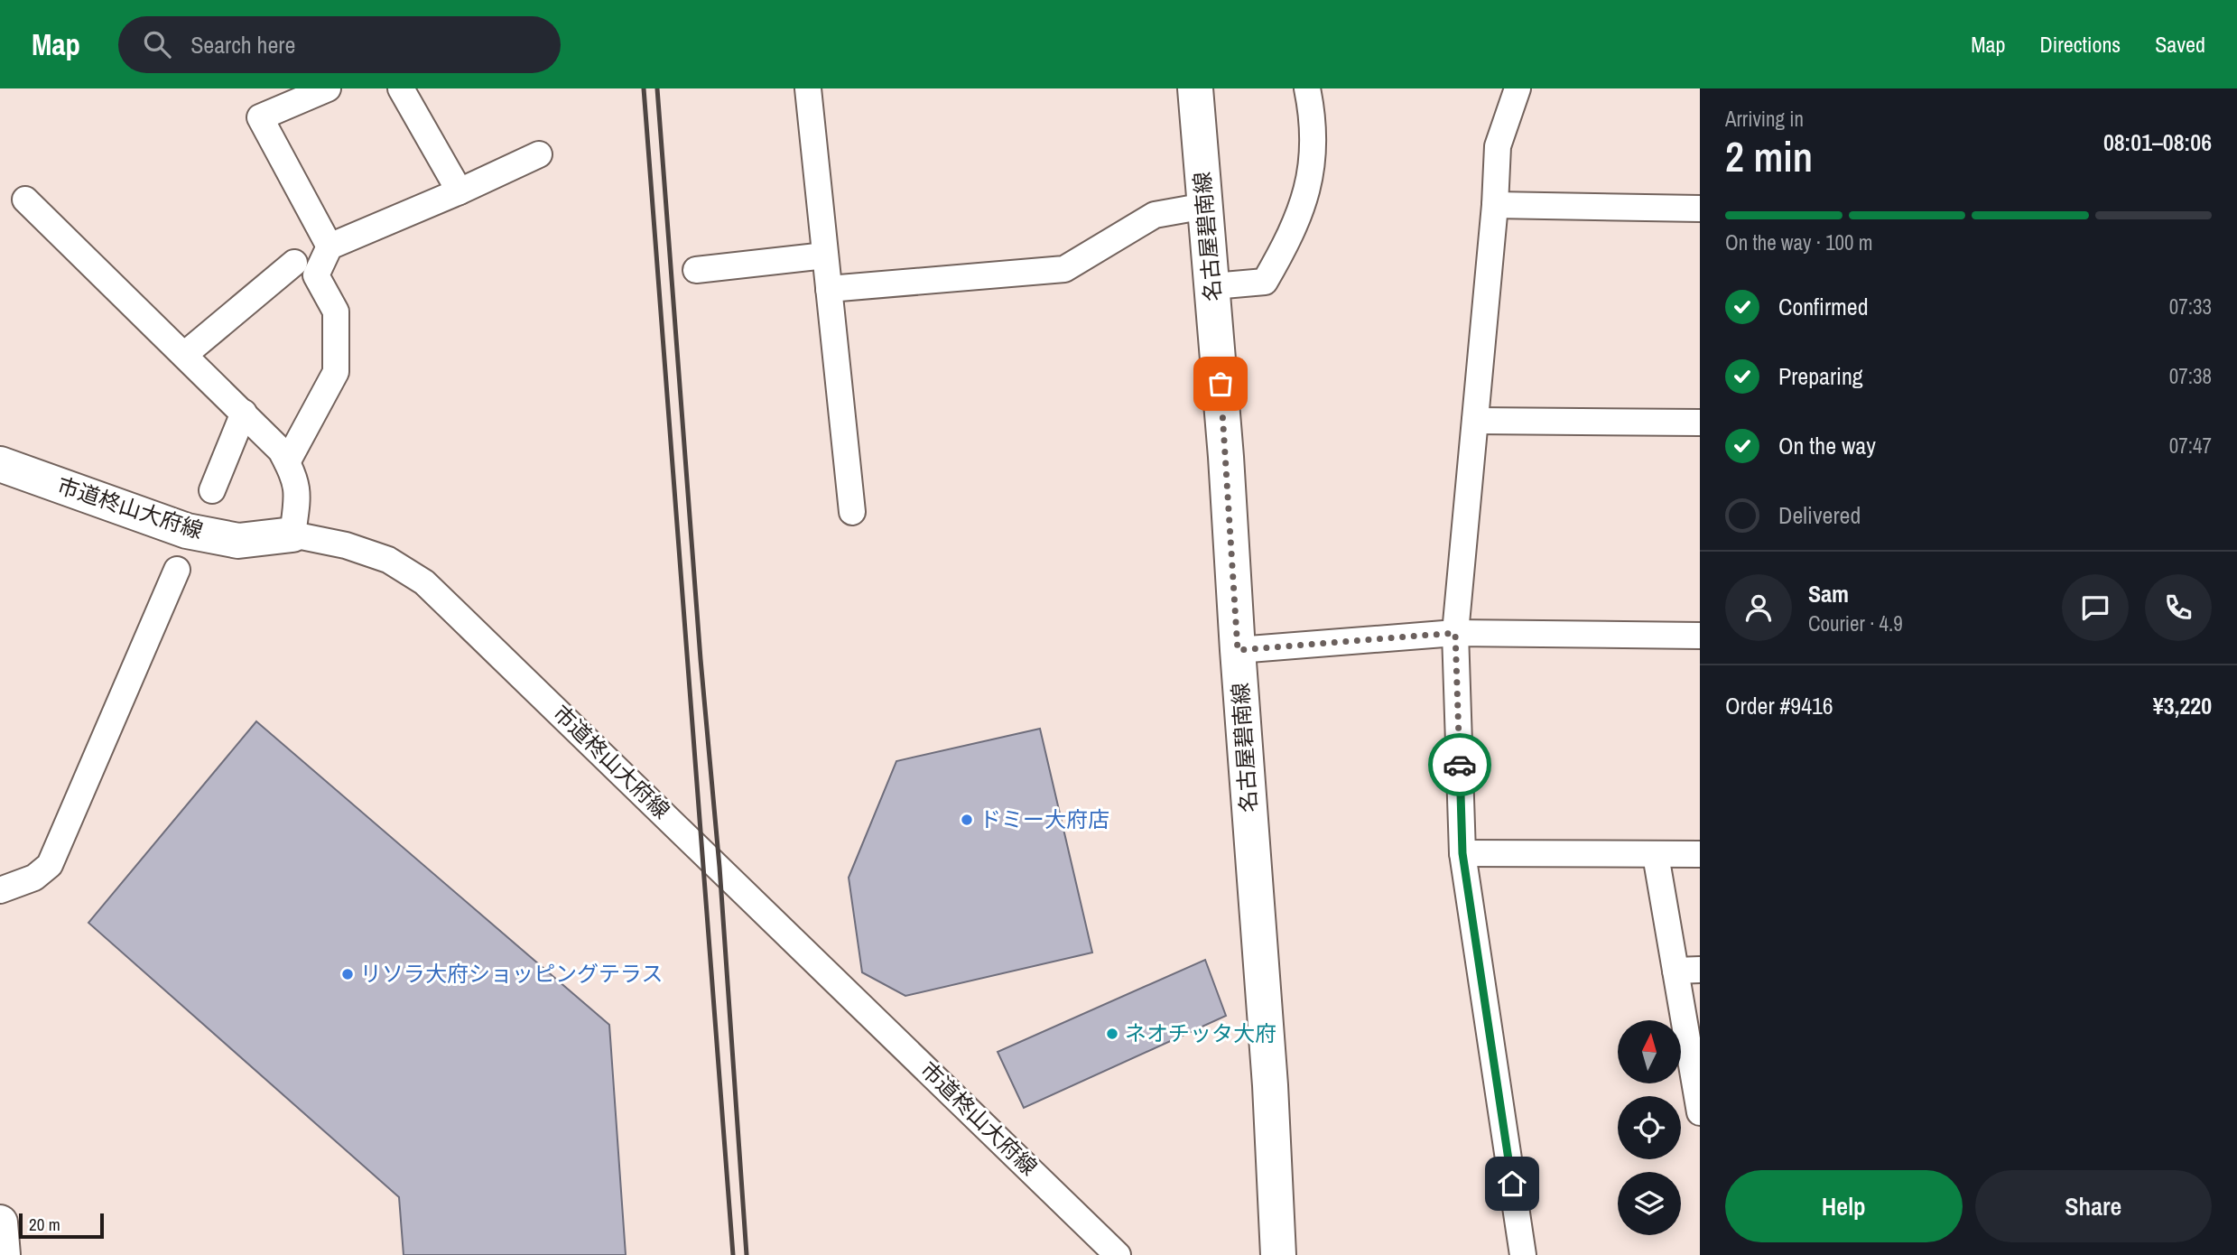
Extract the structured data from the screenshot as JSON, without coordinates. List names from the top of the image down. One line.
{"streets":{"main road":["名古屋碧南線","市道柊山大府線"]},"places":["ドミー大府店","リソラ大府ショッピングテラス","ネオチッタ大府"],"scale_bar":"20 m","north":"top","page":{"header":"Map","search":"Search here","nav":["Map","Directions","Saved"],"heading":["2 min","Arriving in","08:01–08:06"],"panel":["Sam","Courier · 4.9","Order #9416","¥3,220"],"bar":"On the way · 100 m","list":[["Confirmed","07:33"],["Preparing","07:38"],["On the way","07:47"],"Delivered"],"buttons":["Help","Share"],"scale":"20 m"}}
